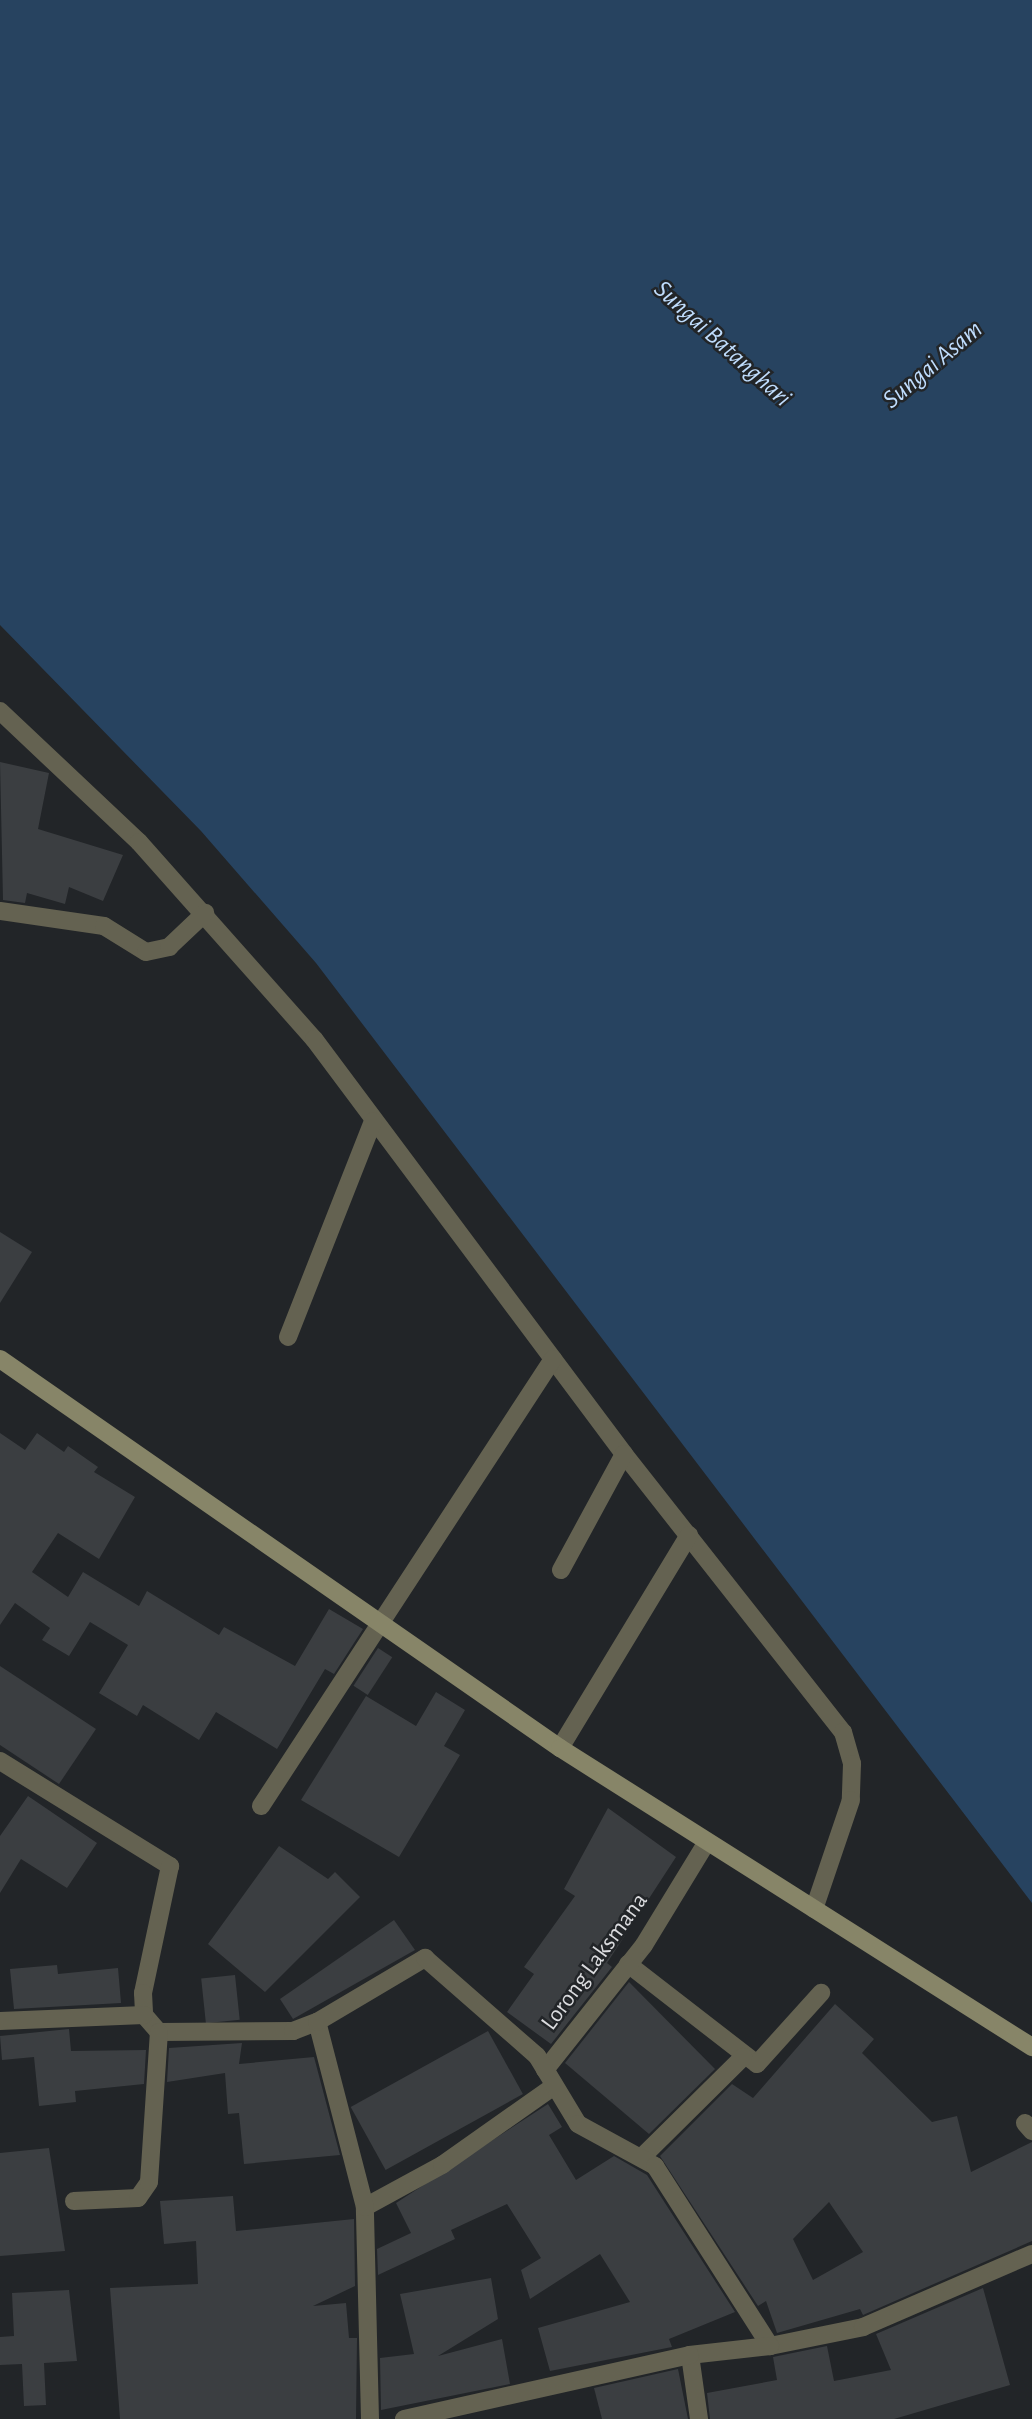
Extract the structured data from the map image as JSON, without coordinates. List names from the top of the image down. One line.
{"streets":{"street":["Lorong Laksmana"]},"water":["Sungai Batanghari","Sungai Asam"]}
